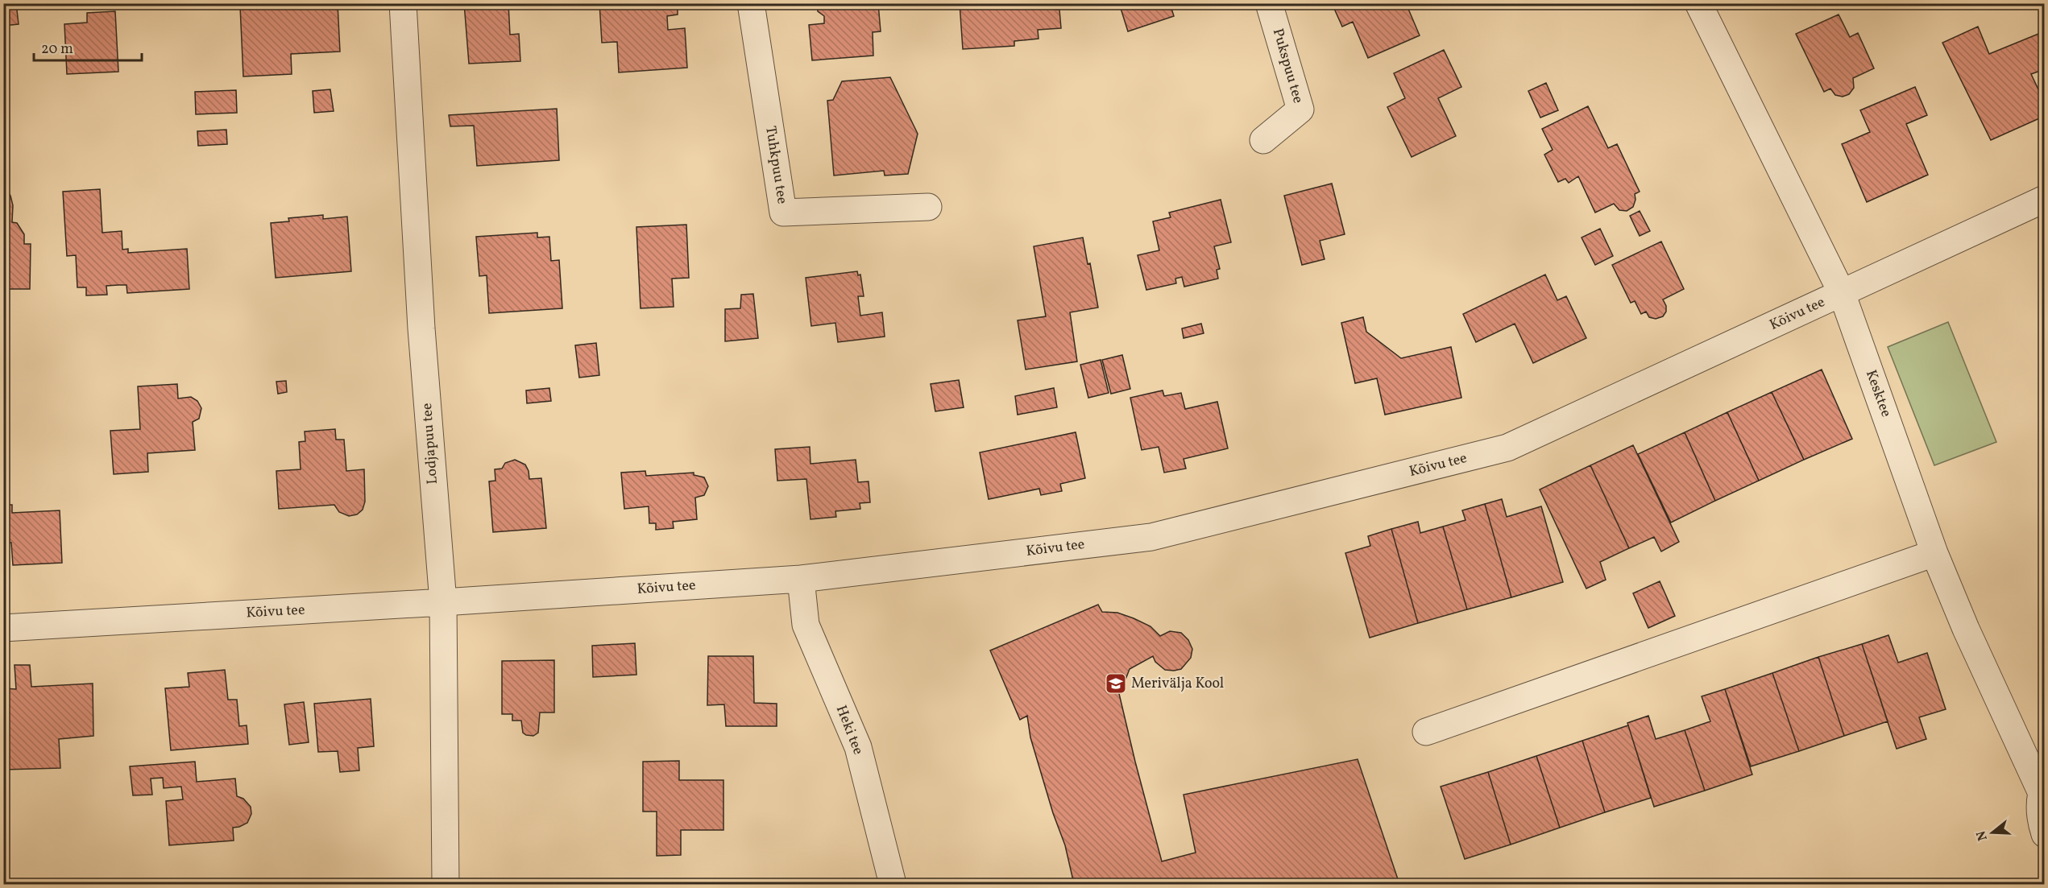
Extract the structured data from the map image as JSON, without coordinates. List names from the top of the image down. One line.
{"streets":{"street":["Pukspuu tee","Tuhkpuu tee","Kõivu tee","Kesktee","Lodjapuu tee","Heki tee"]},"crossings":[["Kõivu tee","Kesktee"],["Kõivu tee","Lodjapuu tee"],["Kõivu tee","Heki tee"]],"places":{"school or university":["Merivälja Kool"]},"scale_bar":"20 m","north":"left"}
